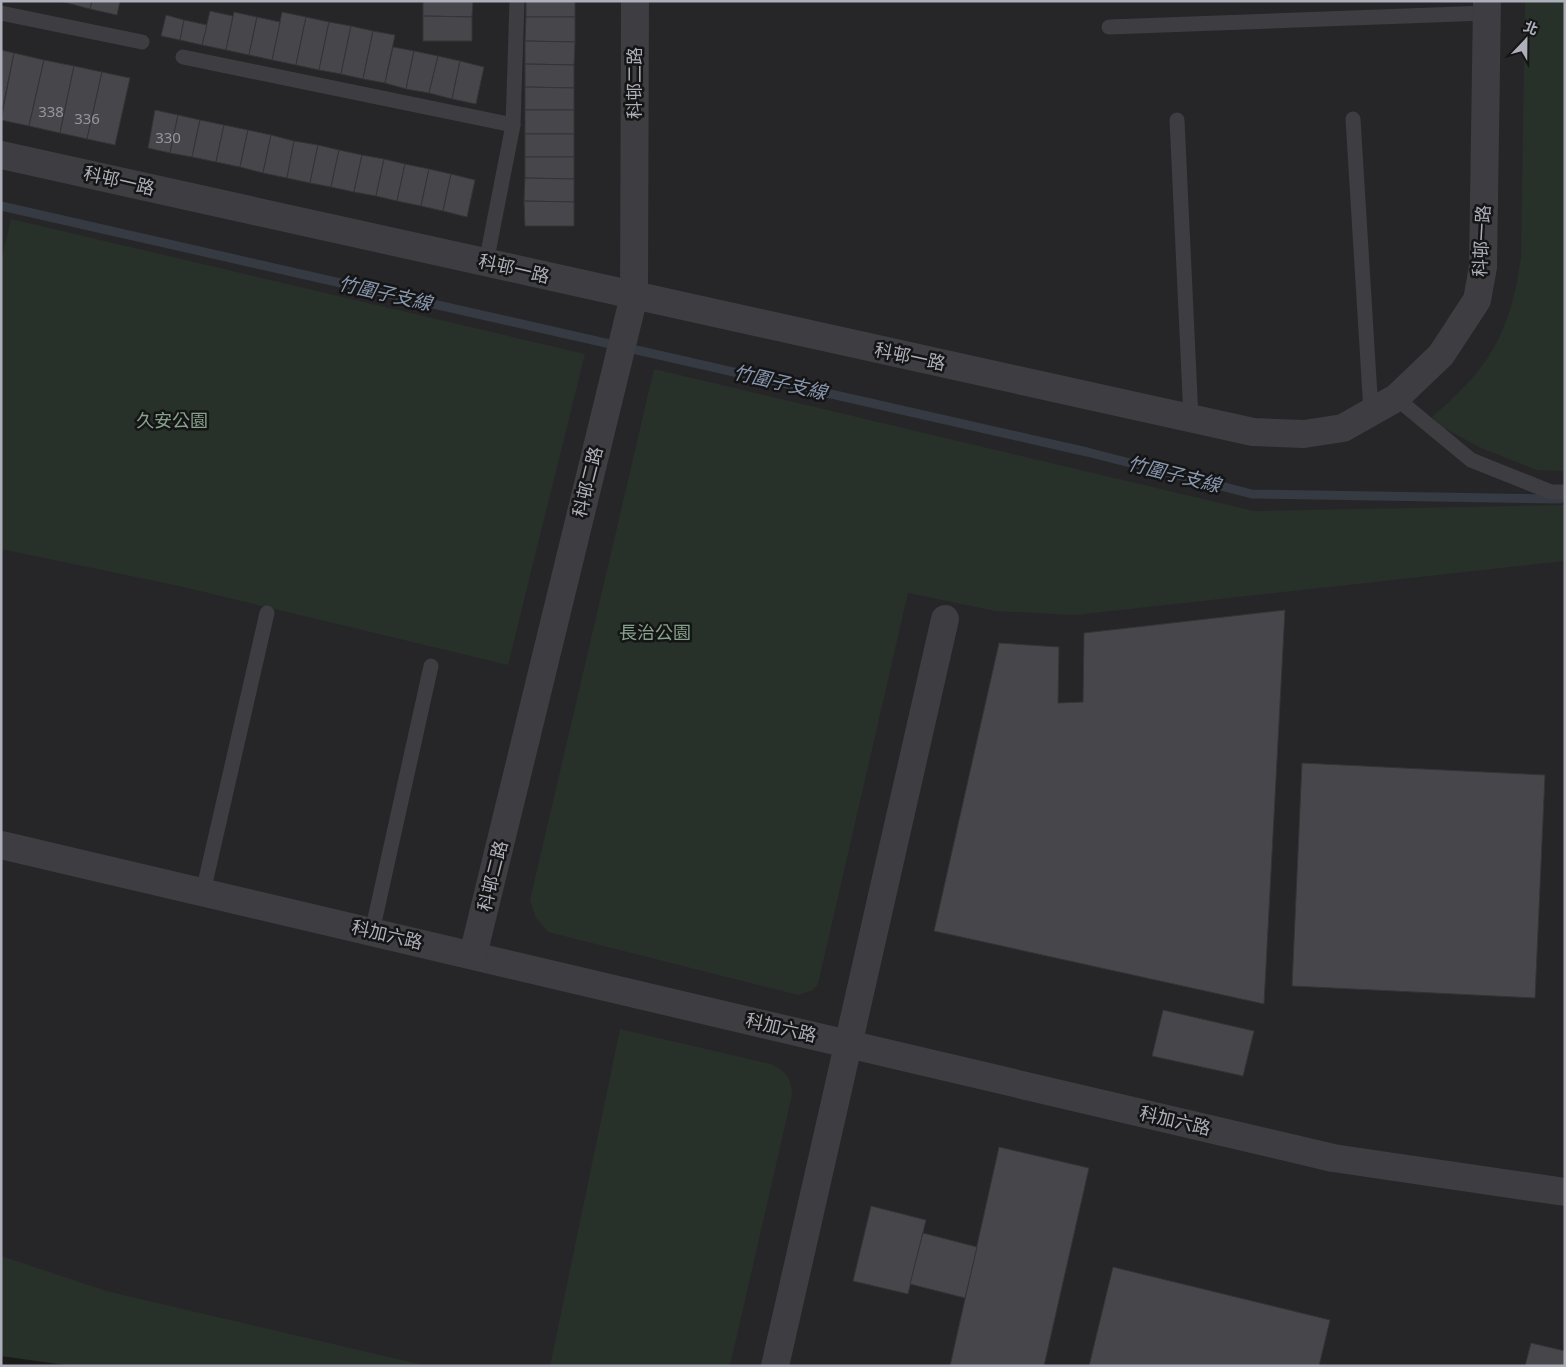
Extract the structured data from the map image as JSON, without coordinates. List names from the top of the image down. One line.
{"streets":{"street":["科邨二路","科邨一路","科加六路"]},"crossings":[["科邨二路","科邨一路"],["科邨二路","科加六路"]],"water":["竹圍子支線"],"parks":["久安公園","長治公園"],"house_numbers":["338","336","330"],"north":"top"}
